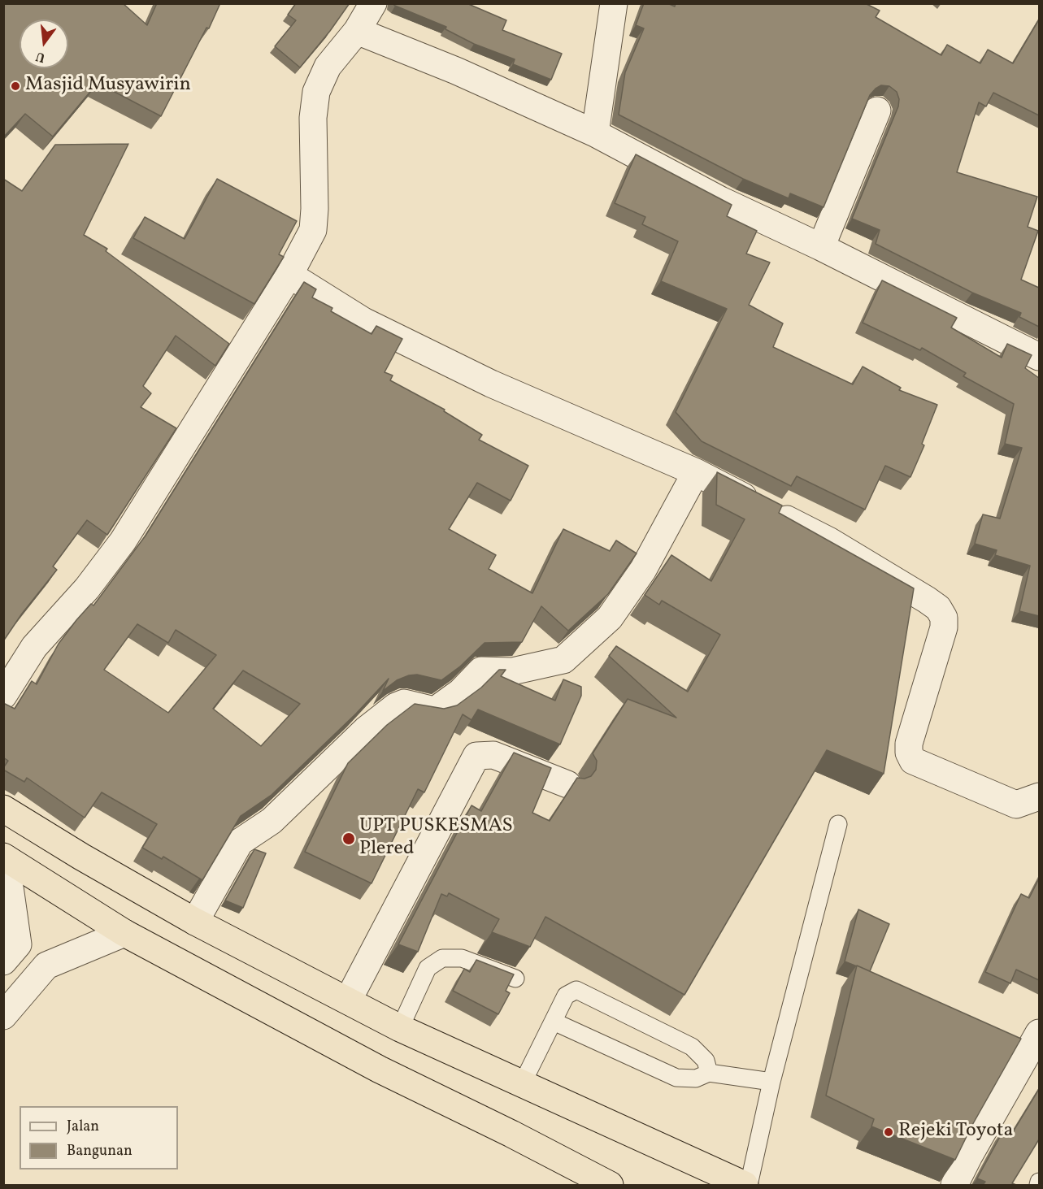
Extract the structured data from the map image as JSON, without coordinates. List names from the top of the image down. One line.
{"places":["Masjid Musyawirin","UPT PUSKESMAS Plered","Rejeki Toyota"],"legend":["Jalan","Bangunan"],"north":"bottom"}
